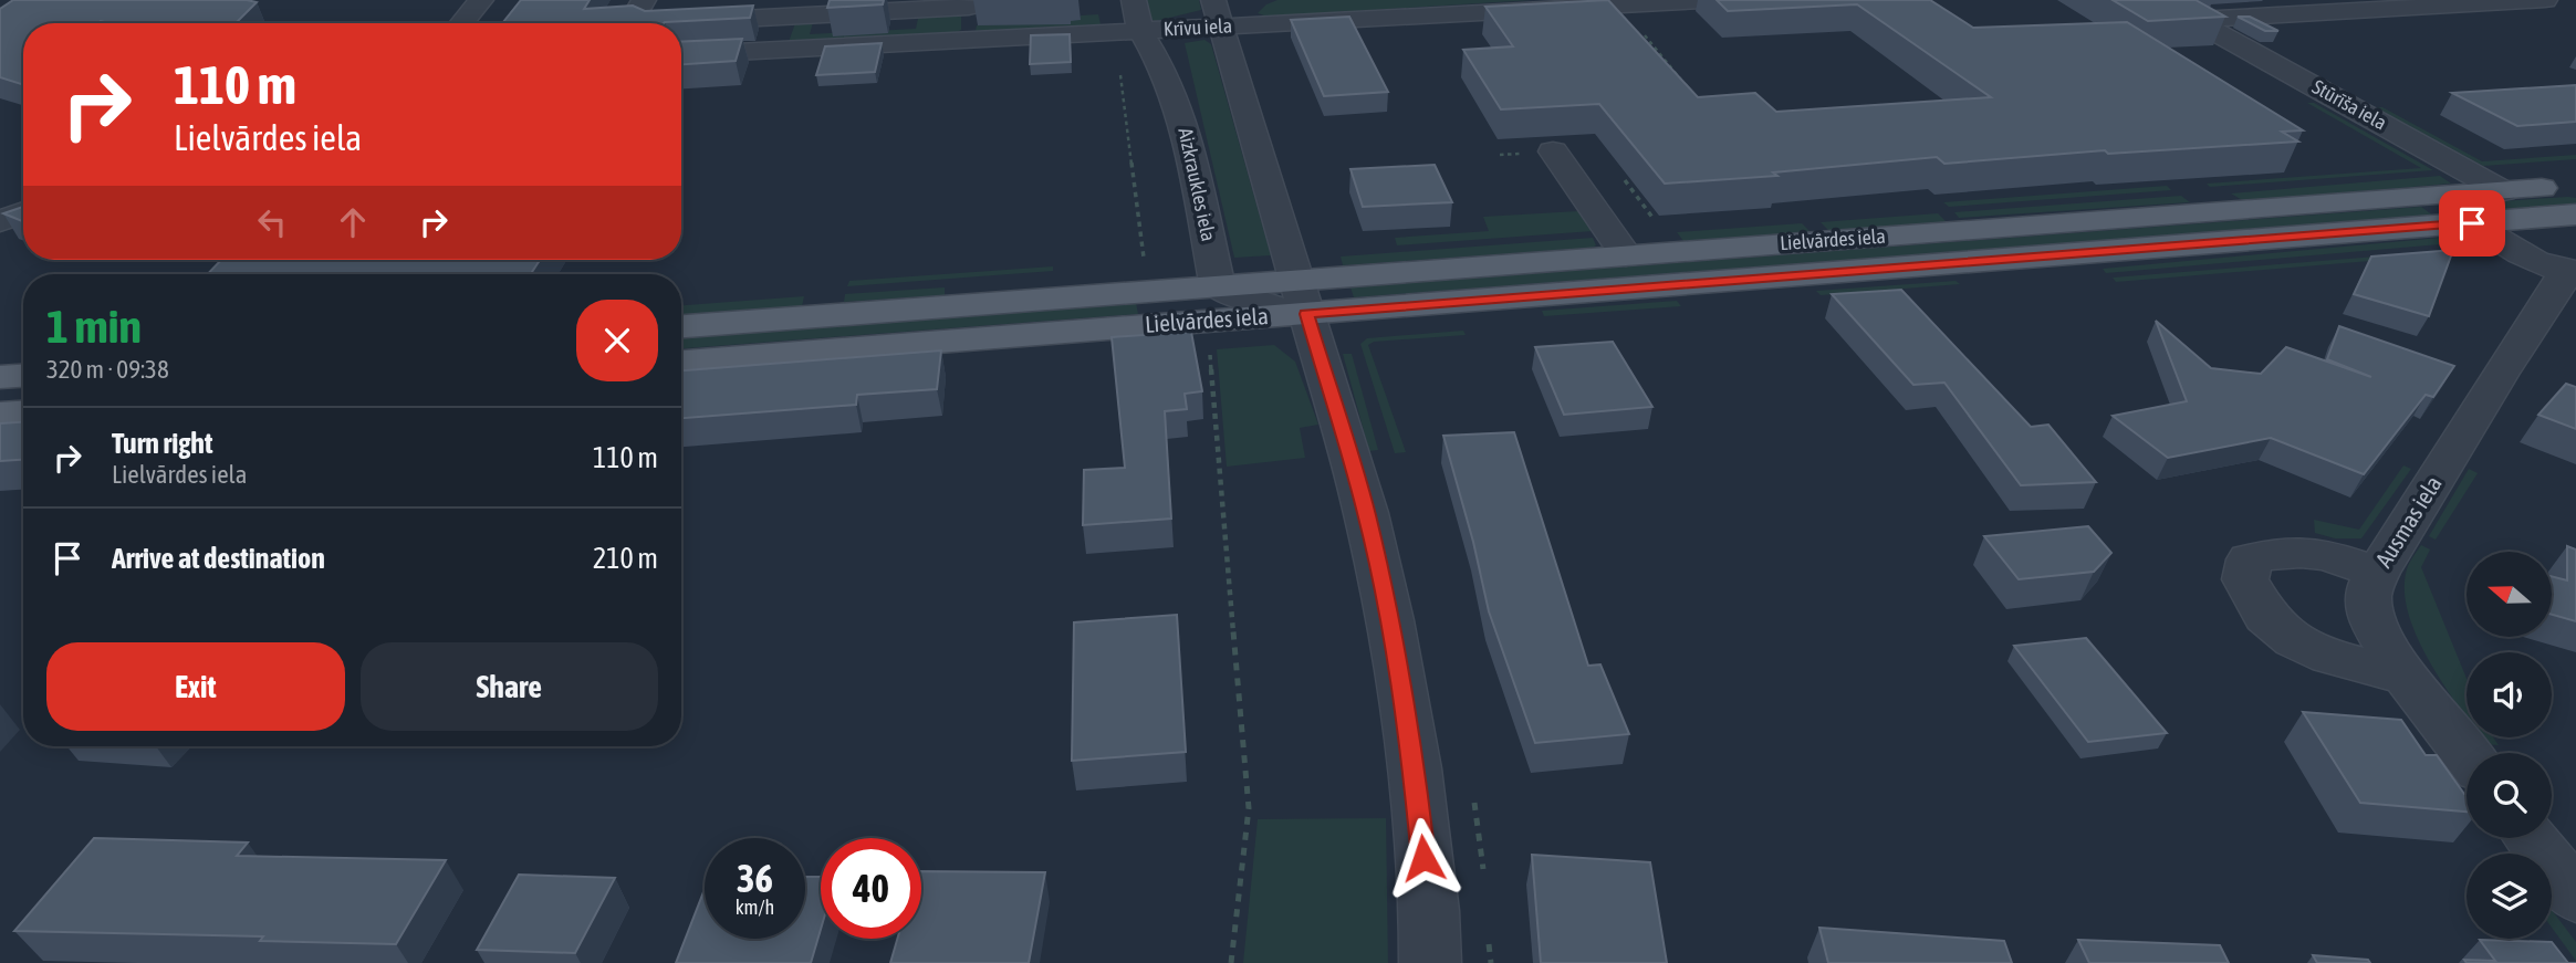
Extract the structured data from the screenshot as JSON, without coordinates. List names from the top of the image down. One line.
{"streets":{"main road":["Lielvārdes iela"],"street":["Krīvu iela","Stūrīša iela","Aizkraukles iela","Ausmas iela"]},"crossings":[["Krīvu iela","Aizkraukles iela"],["Stūrīša iela","Lielvārdes iela"],["Aizkraukles iela","Lielvārdes iela"]],"north":"left","page":{"turn":["110 m","Lielvārdes iela"],"heading":["1 min","320 m · 09:38"],"list":[{"name":"Turn right","note":"Lielvārdes iela","value":"110 m"},{"name":"Arrive at destination","value":"210 m"}],"buttons":["Exit","Share"],"speed":"36 km/h","limit":"40"}}
